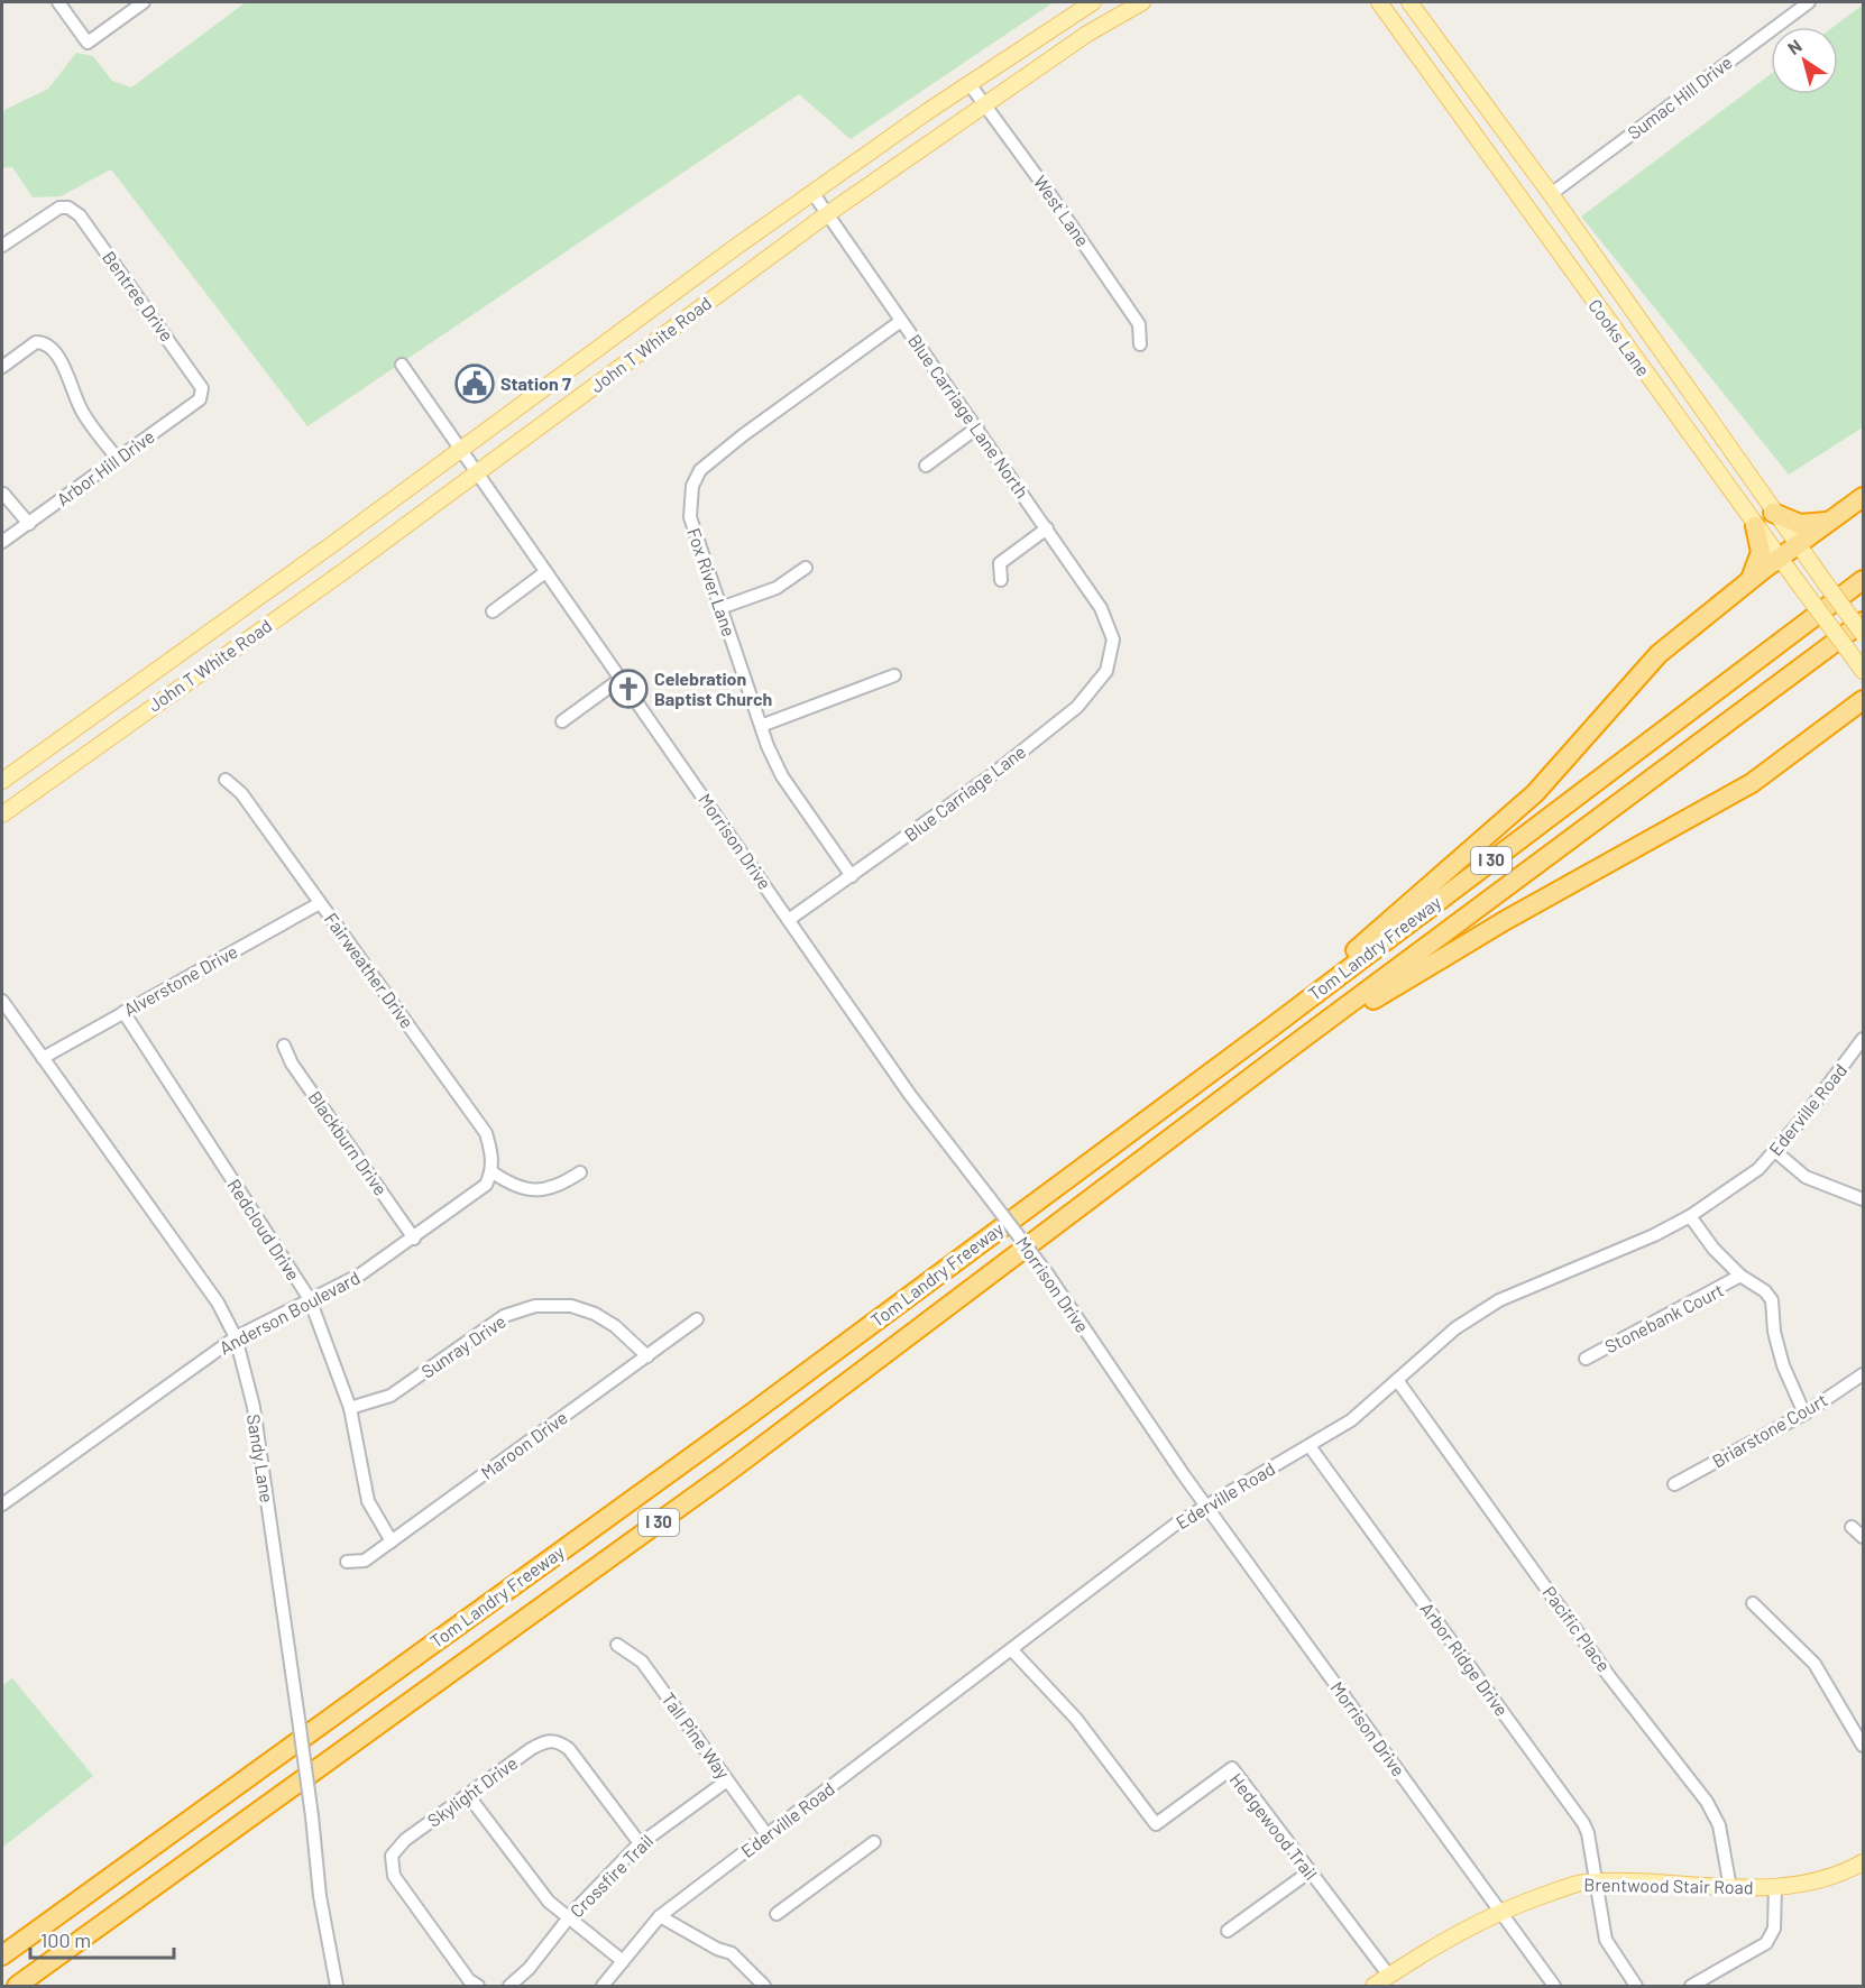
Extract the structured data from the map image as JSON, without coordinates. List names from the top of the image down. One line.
{"streets":{"highway":["I 30","Tom Landry Freeway"],"main road":["Cooks Lane","John T White Road","Brentwood Stair Road"],"street":["Sumac Hill Drive","West Lane","Bentree Drive","Blue Carriage Lane North","Arbor Hill Drive","Fox River Lane","Blue Carriage Lane","Morrison Drive","Fairweather Drive","Alverstone Drive","Ederville Road","Blackburn Drive","Redcloud Drive","Anderson Boulevard","Stonebank Court","Sunray Drive","Briarstone Court","Maroon Drive","Sandy Lane","Pacific Place","Arbor Ridge Drive","Tall Pine Way","Skylight Drive","Hedgewood Trail","Crossfire Trail"]},"crossings":[["Sumac Hill Drive","Cooks Lane"],["West Lane","John T White Road"],["Bentree Drive","Arbor Hill Drive"],["John T White Road","Blue Carriage Lane North"],["John T White Road","Morrison Drive"],["Blue Carriage Lane North","Fox River Lane"],["Blue Carriage Lane North","Blue Carriage Lane"],["Fox River Lane","Blue Carriage Lane"],["Blue Carriage Lane","Morrison Drive"],["Morrison Drive","Ederville Road"],["Morrison Drive","Brentwood Stair Road"],["Fairweather Drive","Alverstone Drive"],["Fairweather Drive","Anderson Boulevard"],["Alverstone Drive","Redcloud Drive"],["Alverstone Drive","Sandy Lane"],["Ederville Road","Pacific Place"],["Ederville Road","Arbor Ridge Drive"],["Ederville Road","Tall Pine Way"],["Ederville Road","Hedgewood Trail"],["Blackburn Drive","Anderson Boulevard"],["Redcloud Drive","Anderson Boulevard"],["Redcloud Drive","Sunray Drive"],["Redcloud Drive","Maroon Drive"],["Anderson Boulevard","Sandy Lane"],["Sunray Drive","Maroon Drive"],["Pacific Place","Brentwood Stair Road"],["Arbor Ridge Drive","Brentwood Stair Road"],["Tall Pine Way","Crossfire Trail"],["Skylight Drive","Crossfire Trail"],["Hedgewood Trail","Brentwood Stair Road"]],"places":{"public building":["Station 7"],"church":["Celebration Baptist Church"]},"scale_bar":"100 m","north":"top left"}
